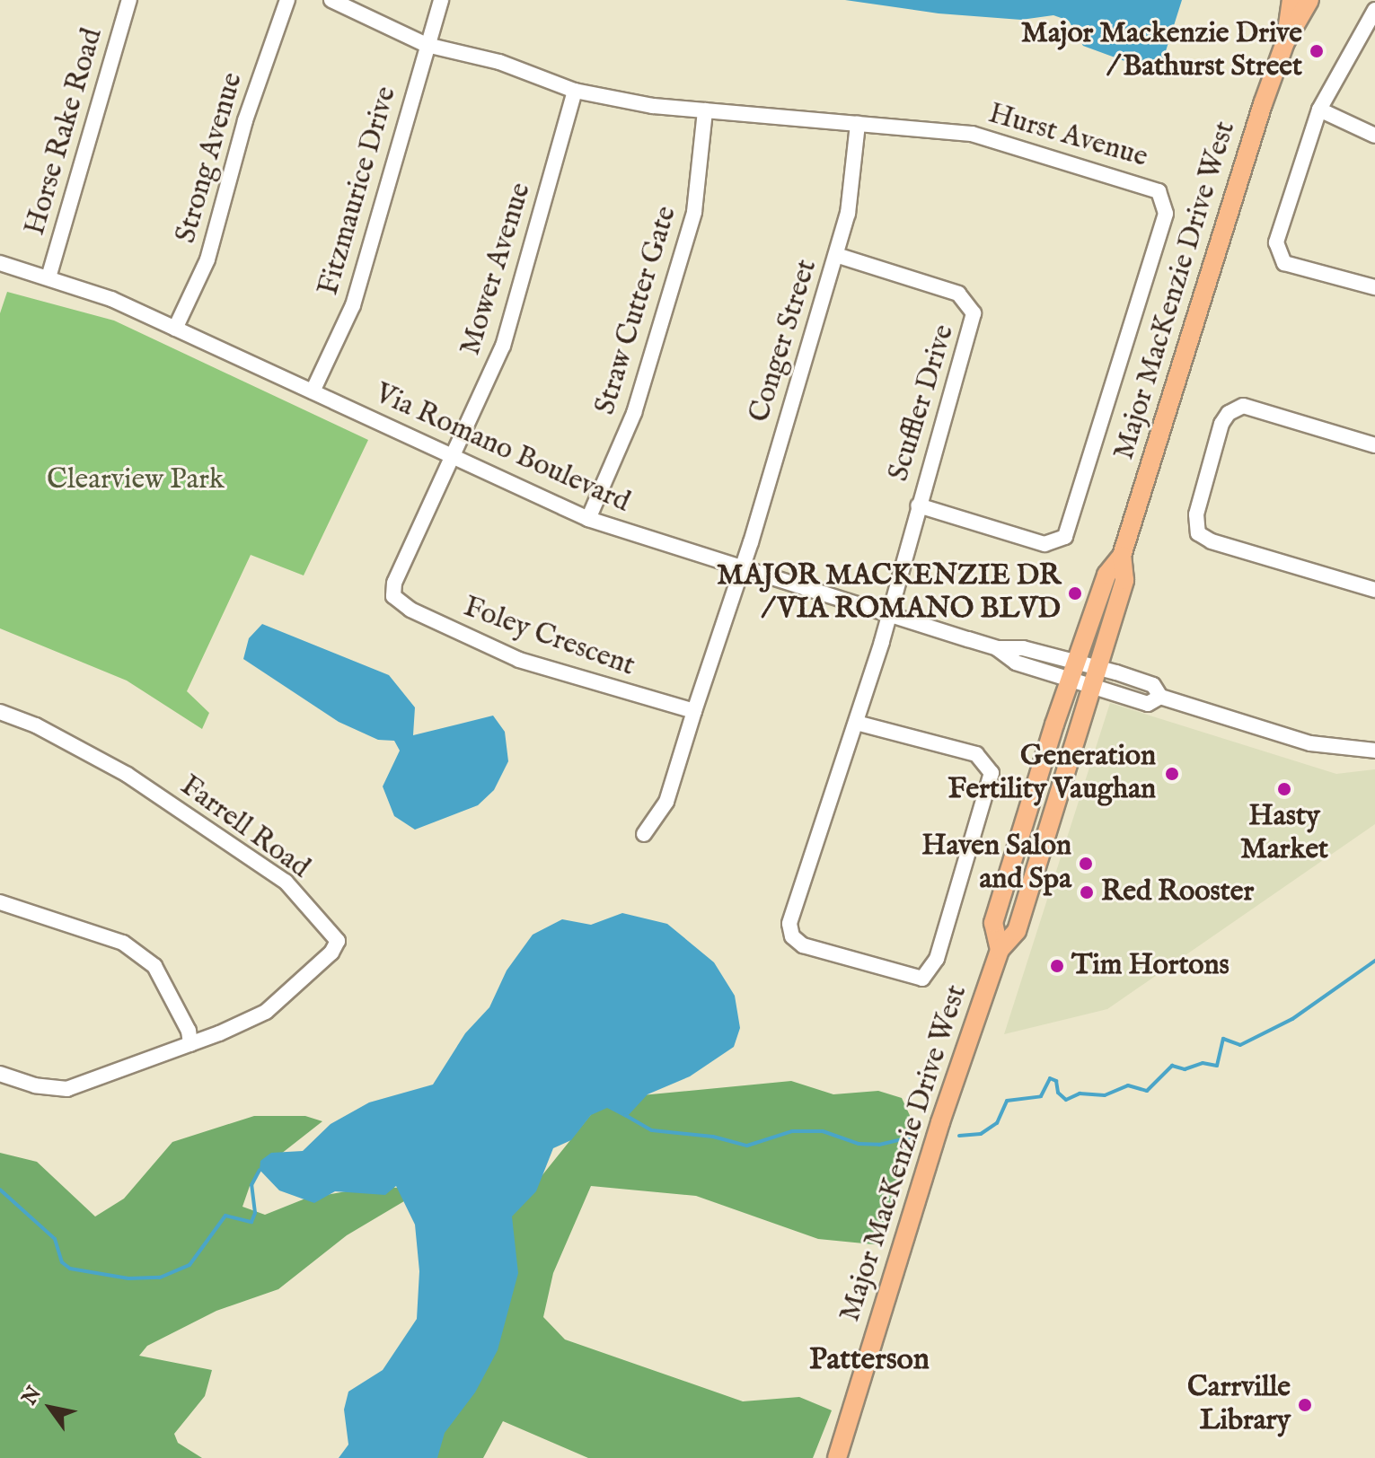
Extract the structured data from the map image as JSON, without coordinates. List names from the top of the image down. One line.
{"streets":{"main road":["Major MacKenzie Drive West"],"street":["Horse Rake Road","Hurst Avenue","Strong Avenue","Fitzmaurice Drive","Mower Avenue","Straw Cutter Gate","Conger Street","Scuffler Drive","Via Romano Boulevard","Foley Crescent","Farrell Road"]},"crossings":[["Horse Rake Road","Via Romano Boulevard"],["Hurst Avenue","Fitzmaurice Drive"],["Hurst Avenue","Mower Avenue"],["Hurst Avenue","Straw Cutter Gate"],["Hurst Avenue","Conger Street"],["Hurst Avenue","Scuffler Drive"],["Strong Avenue","Via Romano Boulevard"],["Fitzmaurice Drive","Via Romano Boulevard"],["Mower Avenue","Via Romano Boulevard"],["Mower Avenue","Foley Crescent"],["Major MacKenzie Drive West","Via Romano Boulevard"],["Straw Cutter Gate","Via Romano Boulevard"],["Conger Street","Scuffler Drive"],["Conger Street","Via Romano Boulevard"],["Scuffler Drive","Via Romano Boulevard"],["Via Romano Boulevard","Foley Crescent"]],"districts":["Patterson"],"parks":["Clearview Park"],"places":["Major Mackenzie Drive / Bathurst Street","MAJOR MACKENZIE DR / VIA ROMANO BLVD","Generation Fertility Vaughan","Hasty Market","Haven Salon and Spa","Red Rooster","Tim Hortons","Carrville Library"],"north":"top left"}
